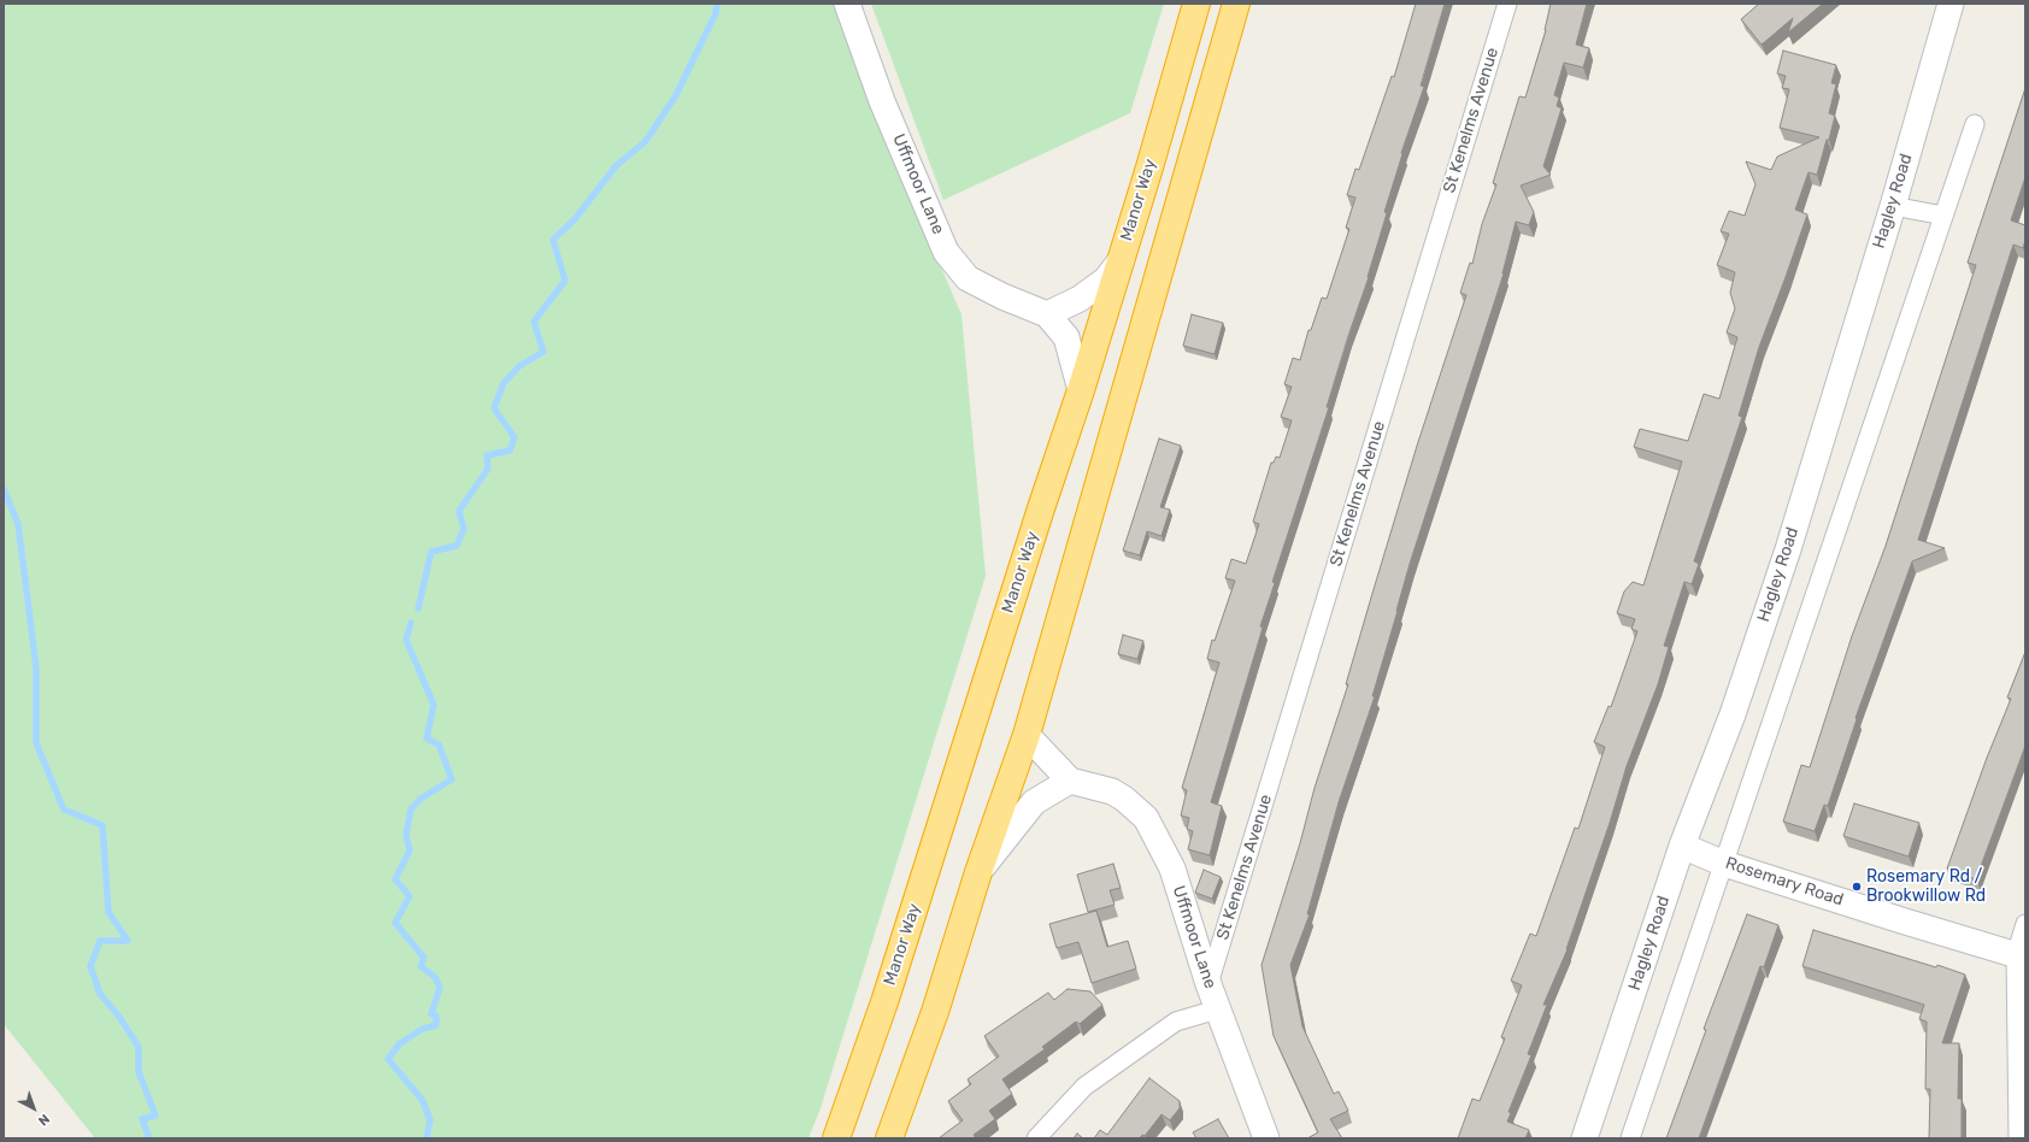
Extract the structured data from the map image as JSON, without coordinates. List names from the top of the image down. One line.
{"streets":{"highway":["Manor Way"],"street":["St Kenelms Avenue","Uffmoor Lane","Hagley Road","Rosemary Road"]},"crossings":[["St Kenelms Avenue","Uffmoor Lane"],["Uffmoor Lane","Manor Way"],["Hagley Road","Rosemary Road"]],"places":["Rosemary Rd / Brookwillow Rd"],"north":"bottom right"}
